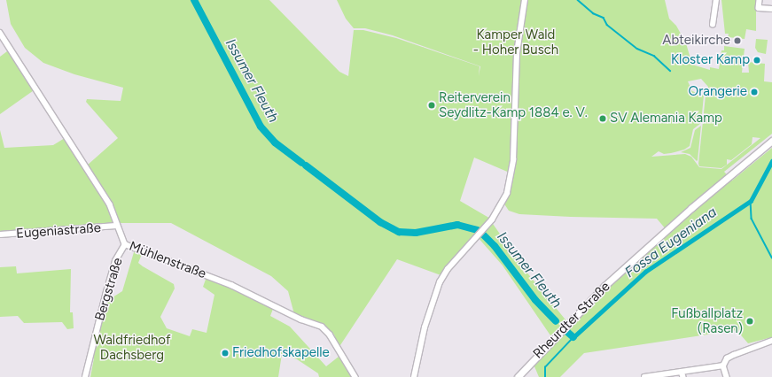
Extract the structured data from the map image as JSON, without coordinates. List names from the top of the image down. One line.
{"streets":{"main road":["Rheurdter Straße"],"street":["Eugeniastraße","Mühlenstraße","Bergstraße"]},"crossings":[["Eugeniastraße","Mühlenstraße"],["Mühlenstraße","Bergstraße"]],"water":["Issumer Fleuth","Fossa Eugeniana"],"parks":["Kamper Wald - Hoher Busch","Waldfriedhof Dachsberg"],"places":["Abteikirche","Kloster Kamp","Orangerie","Reiterverein Seydlitz-Kamp 1884 e. V.","SV Alemania Kamp","Fußballplatz (Rasen)","Friedhofskapelle"]}
